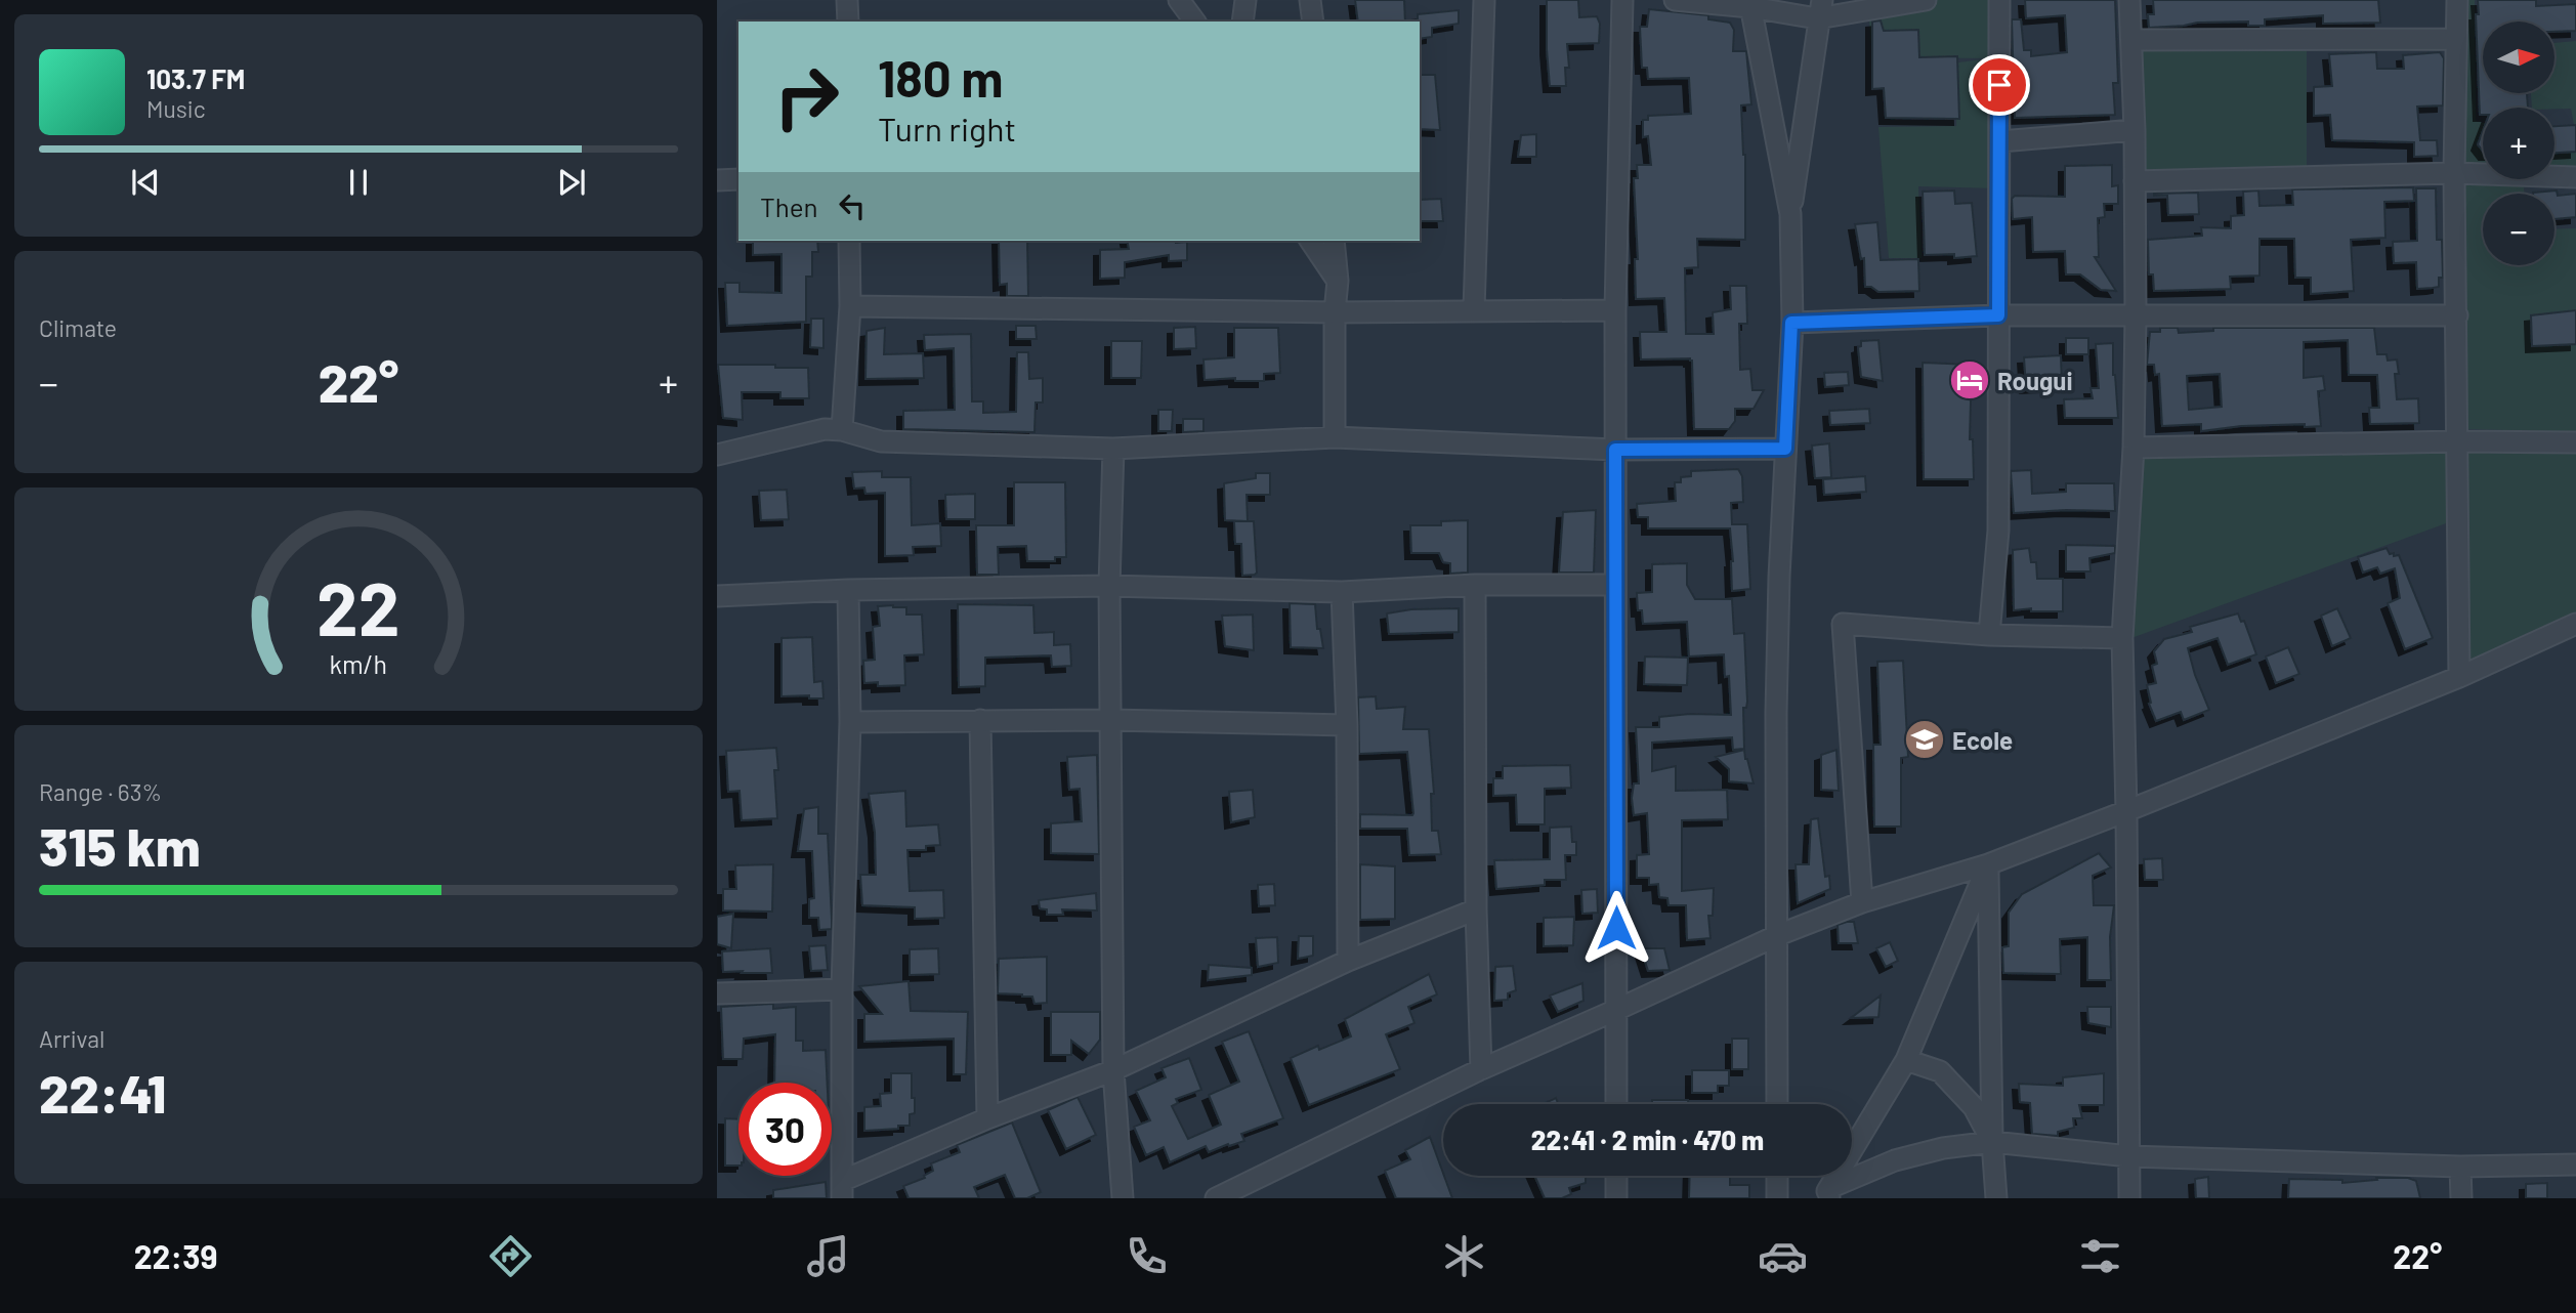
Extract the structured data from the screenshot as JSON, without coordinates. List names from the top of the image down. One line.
{"places":{"hotel":["Rougui"],"school or university":["Ecole"]},"north":"right","page":{"map_buttons":["+","−"],"turn":["180 m","Turn right"],"song":["103.7 FM","Music"],"then":"Then","tile":["Climate",["Range · 63%","315 km"],["Arrival","22:41"]],"heat":["−","22°","+"],"limit":"30","trip":"22:41 · 2 min · 470 m","tabs":["22:39","22°"],"gauge":["22","km/h"]}}
